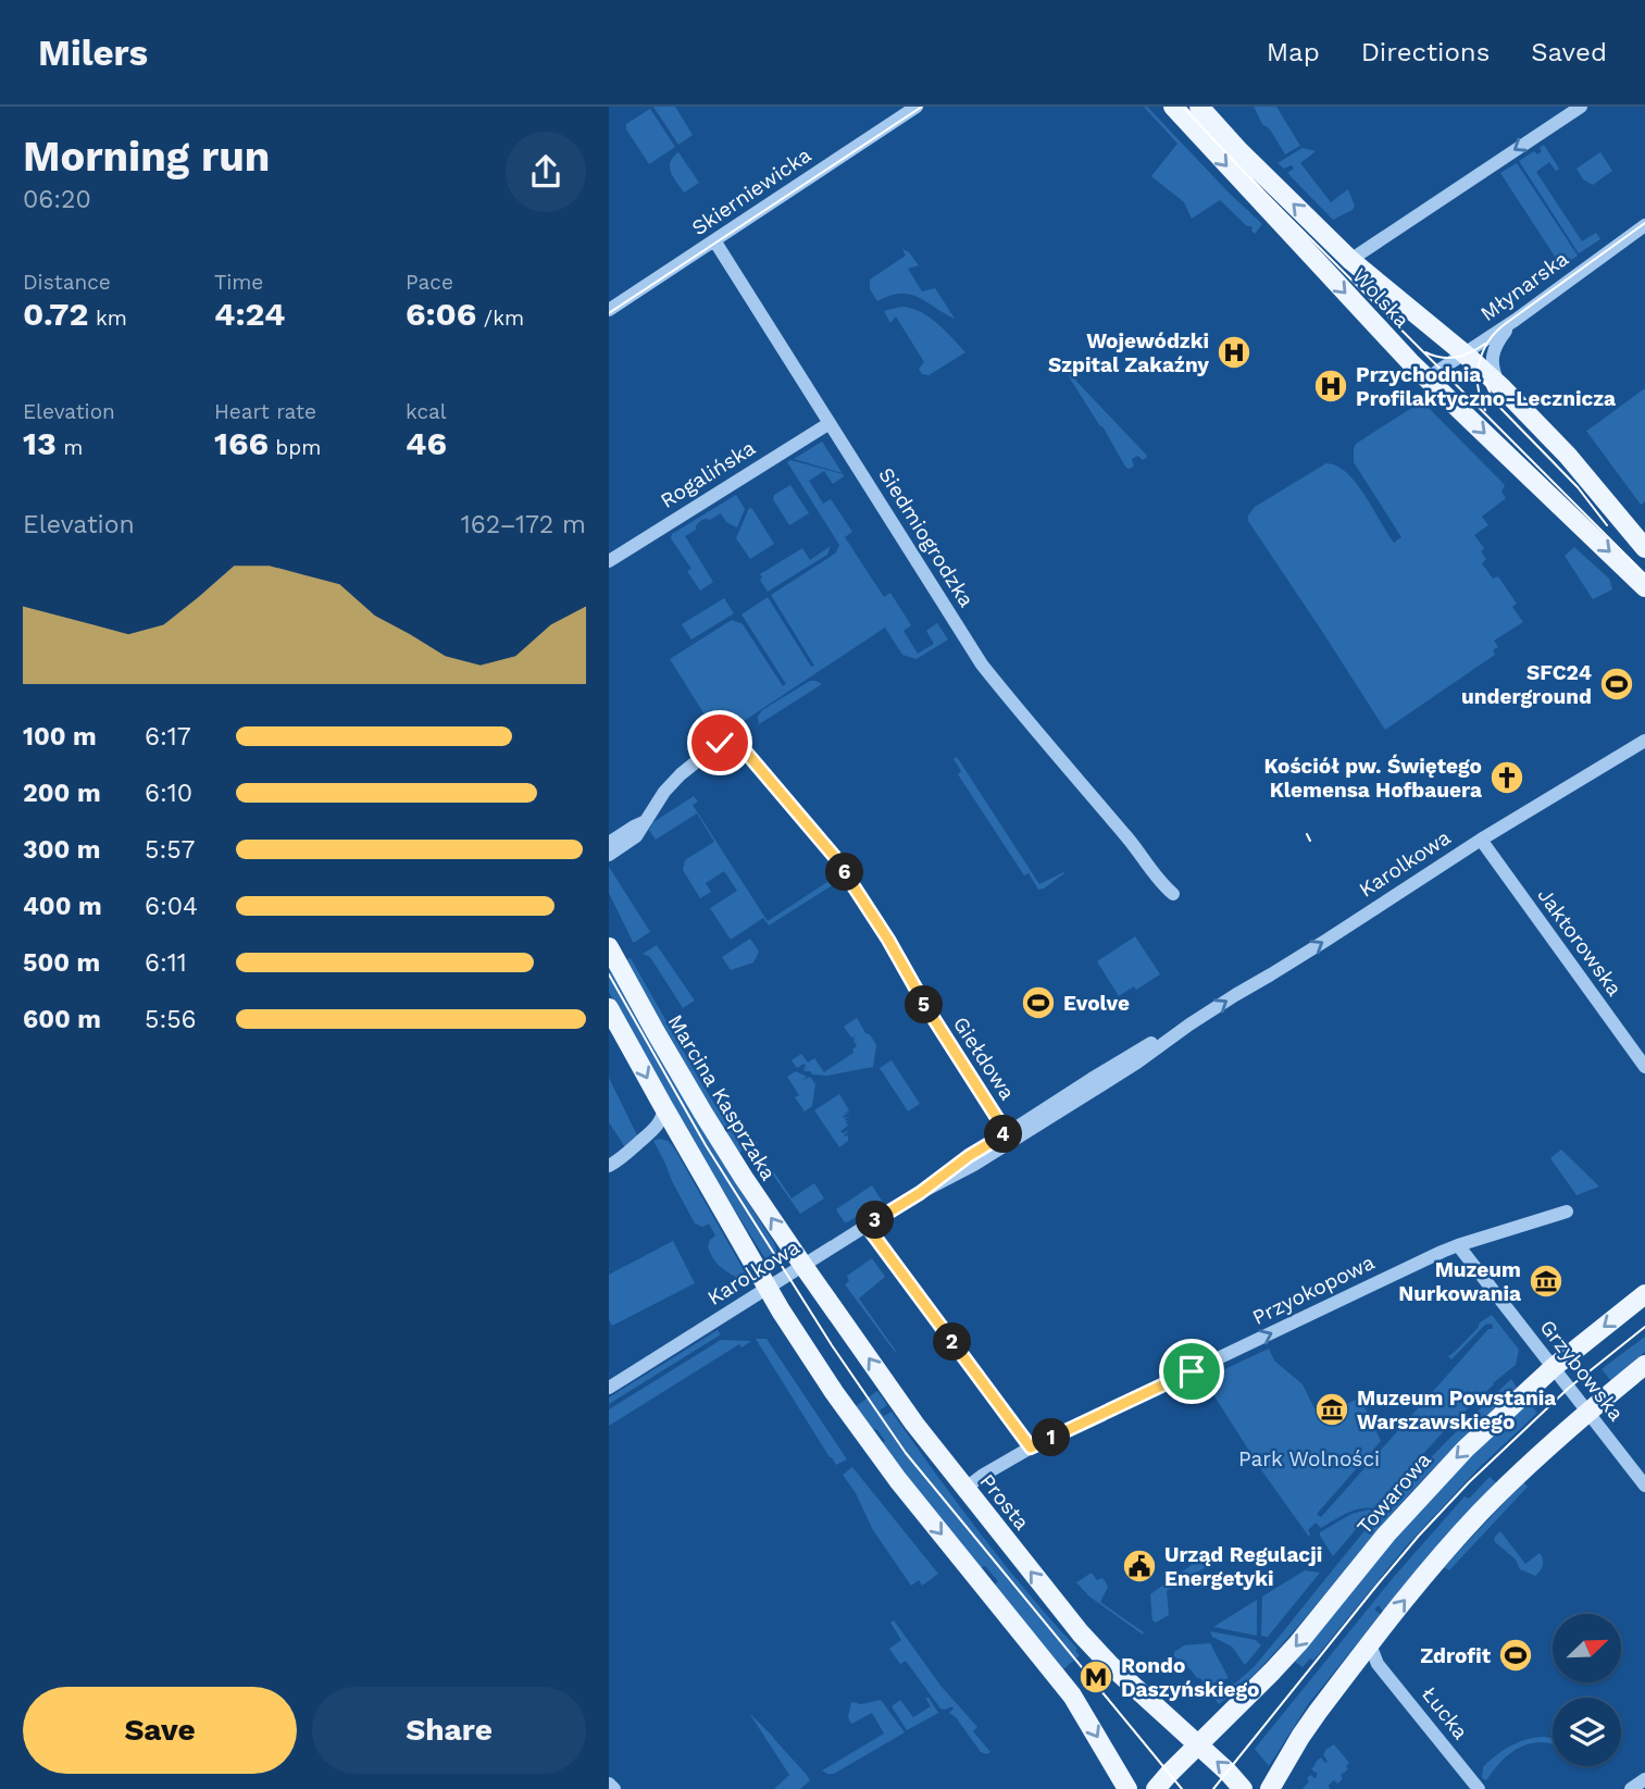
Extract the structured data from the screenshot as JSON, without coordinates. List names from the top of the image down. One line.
{"streets":{"main road":["Wolska","Marcina Kasprzaka","Towarowa","Prosta"],"street":["Skierniewicka","Młynarska","Rogalińska","Siedmiogrodzka","Karolkowa","Jaktorowska","Giełdowa","Przyokopowa","Grzybowska","Łucka"]},"crossings":[["Skierniewicka","Siedmiogrodzka"],["Młynarska","Wolska"],["Rogalińska","Siedmiogrodzka"],["Karolkowa","Jaktorowska"],["Karolkowa","Giełdowa"],["Karolkowa","Marcina Kasprzaka"],["Karolkowa","Prosta"],["Marcina Kasprzaka","Prosta"],["Przyokopowa","Grzybowska"],["Przyokopowa","Prosta"],["Grzybowska","Towarowa"],["Towarowa","Prosta"]],"one_way":["Karolkowa","Przyokopowa"],"parks":["Park Wolności"],"places":{"hospital":["Wojewódzki Szpital Zakaźny","Przychodnia Profilaktyczno-Lecznicza"],"sports":["SFC24 underground","Evolve","Zdrofit"],"church":["Kościół pw. Świętego Klemensa Hofbauera"],"museum":["Muzeum Nurkowania","Muzeum Powstania Warszawskiego"],"public building":["Urząd Regulacji Energetyki"],"metro station":["Rondo Daszyńskiego"]},"north":"top right","page":{"header":"Milers","nav":["Map","Directions","Saved"],"heading":["Morning run","06:20"],"stats":[["Distance","0.72 km"],["Time","4:24"],["Pace","6:06 /km"],["Elevation","13 m"],["Heart rate","166 bpm"],["kcal","46"]],"chart":["Elevation","162–172 m"],"list":[{"name":"100 m","note":"6:17"},{"name":"200 m","note":"6:10"},{"name":"300 m","note":"5:57"},{"name":"400 m","note":"6:04"},{"name":"500 m","note":"6:11"},{"name":"600 m","note":"5:56"}],"pins":["6","5","4","3","2","1"],"buttons":["Save","Share"]}}
